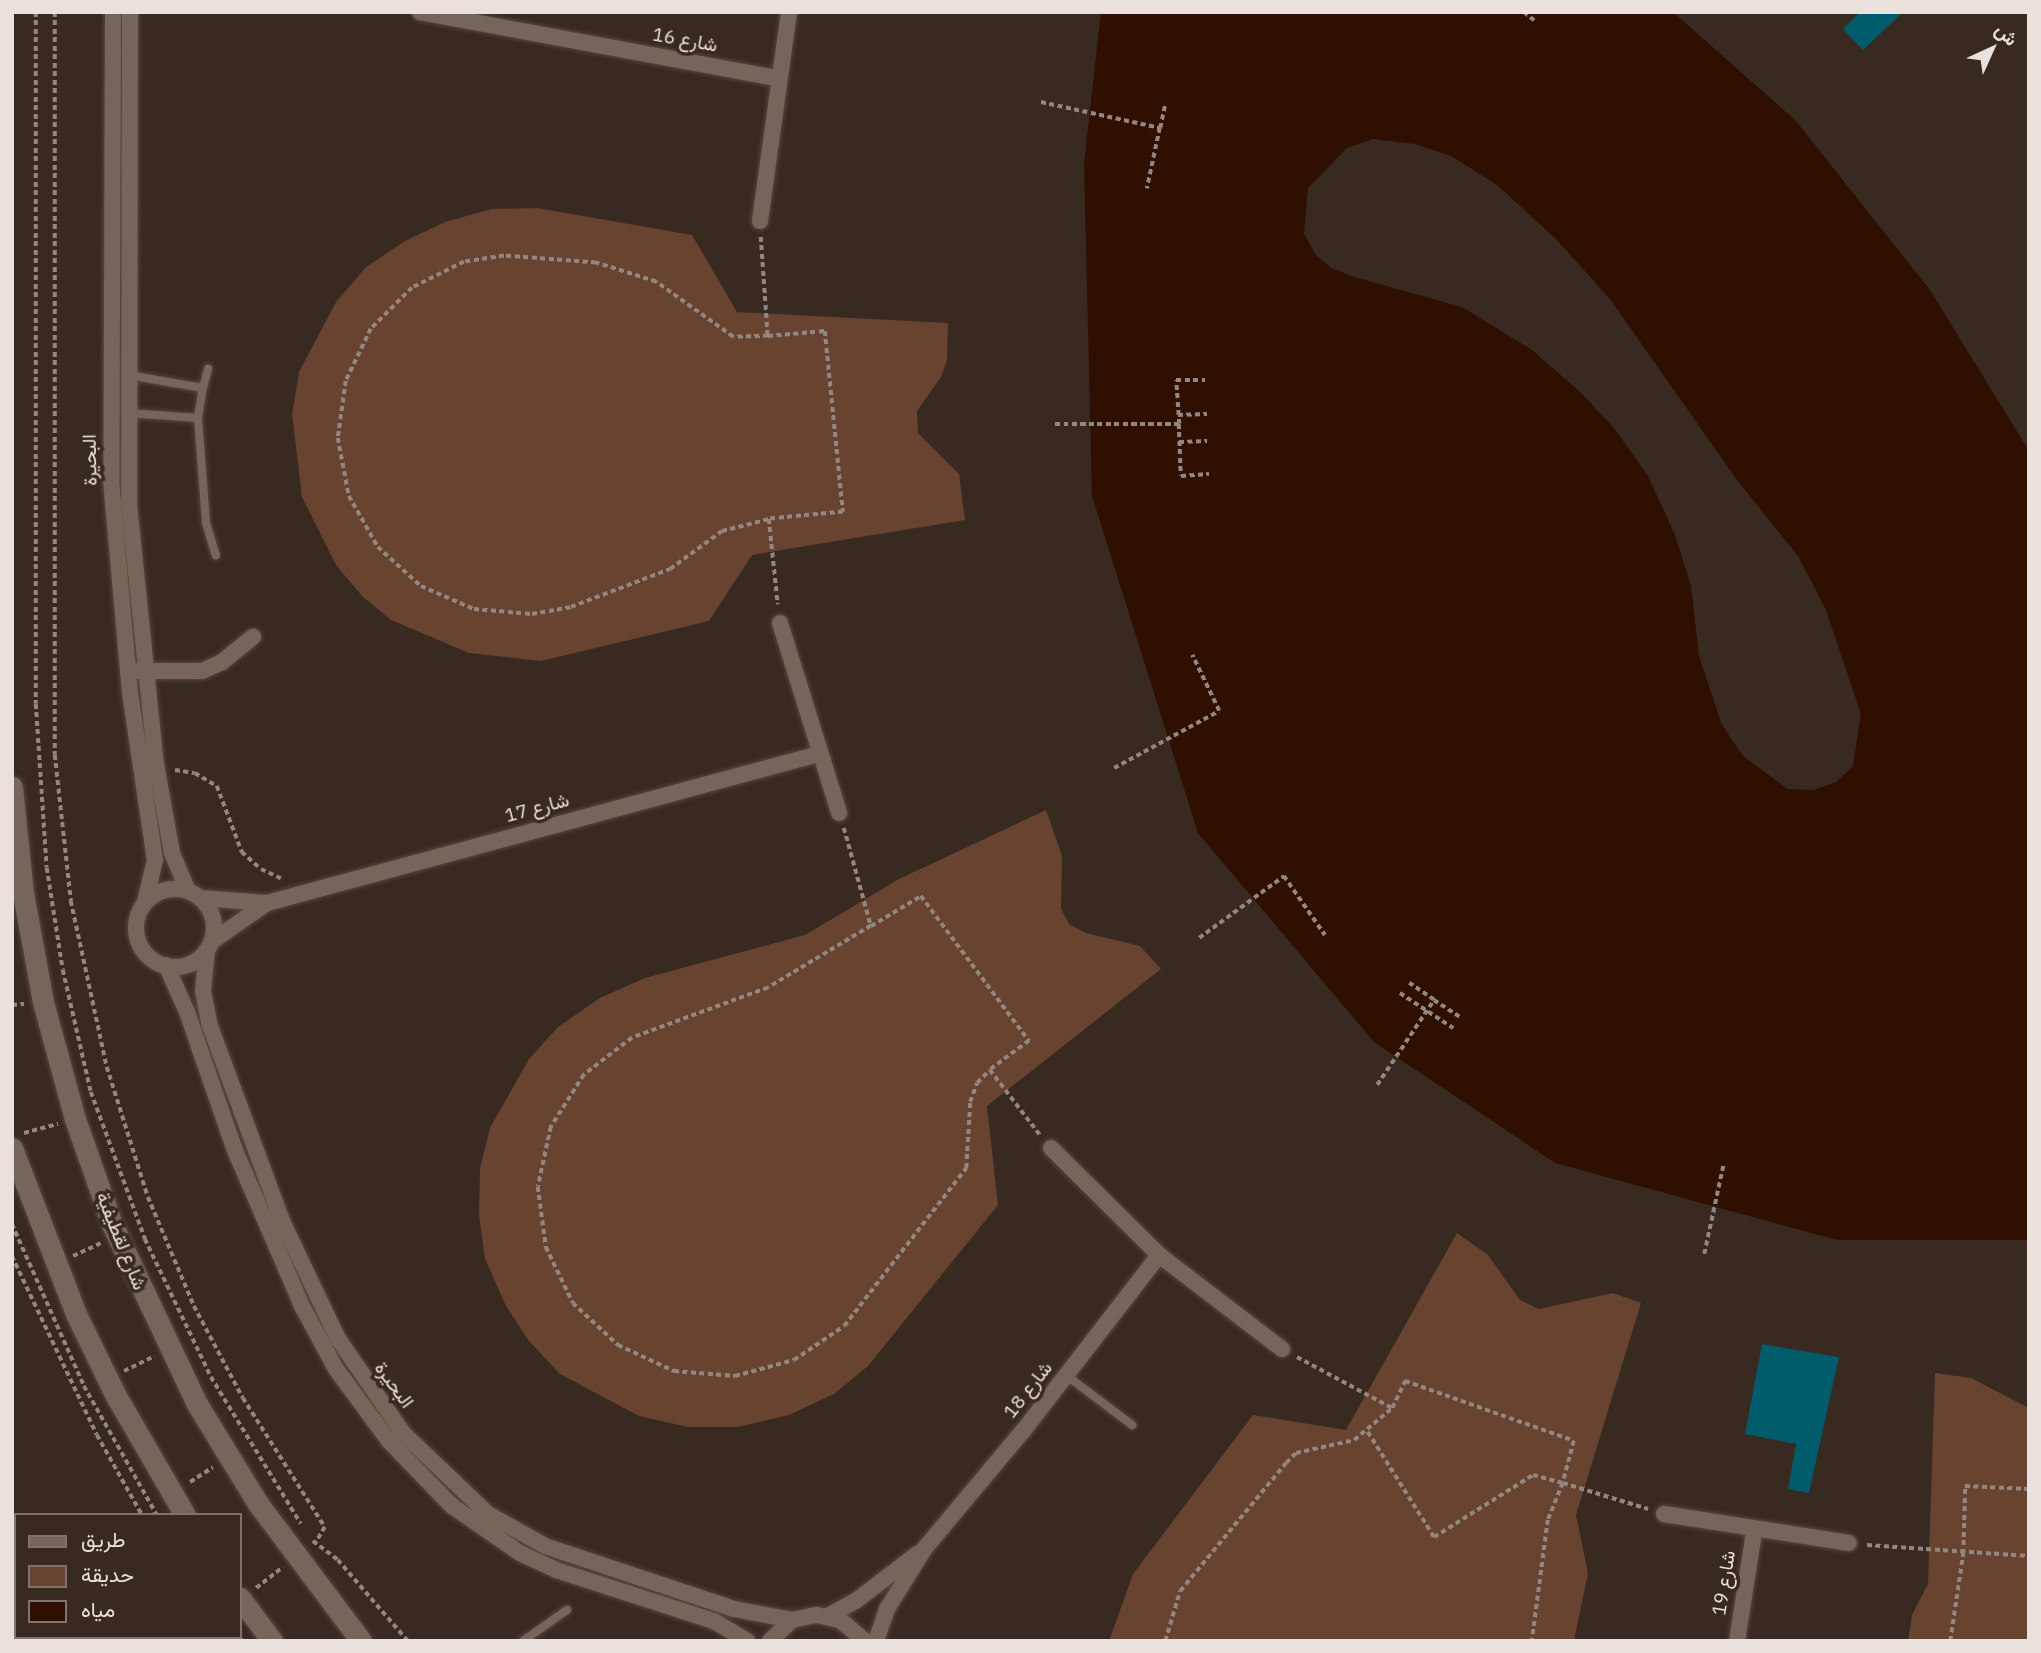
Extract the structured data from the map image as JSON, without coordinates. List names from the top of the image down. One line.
{"streets":{"street":["شارع 16","البحيرة","شارع 17","شارع لقطيفية","شارع 18","شارع 19"]},"crossings":[["البحيرة","شارع 17"],["البحيرة","شارع 18"]],"legend":["طريق","حديقة","مياه"],"north":"top right"}
